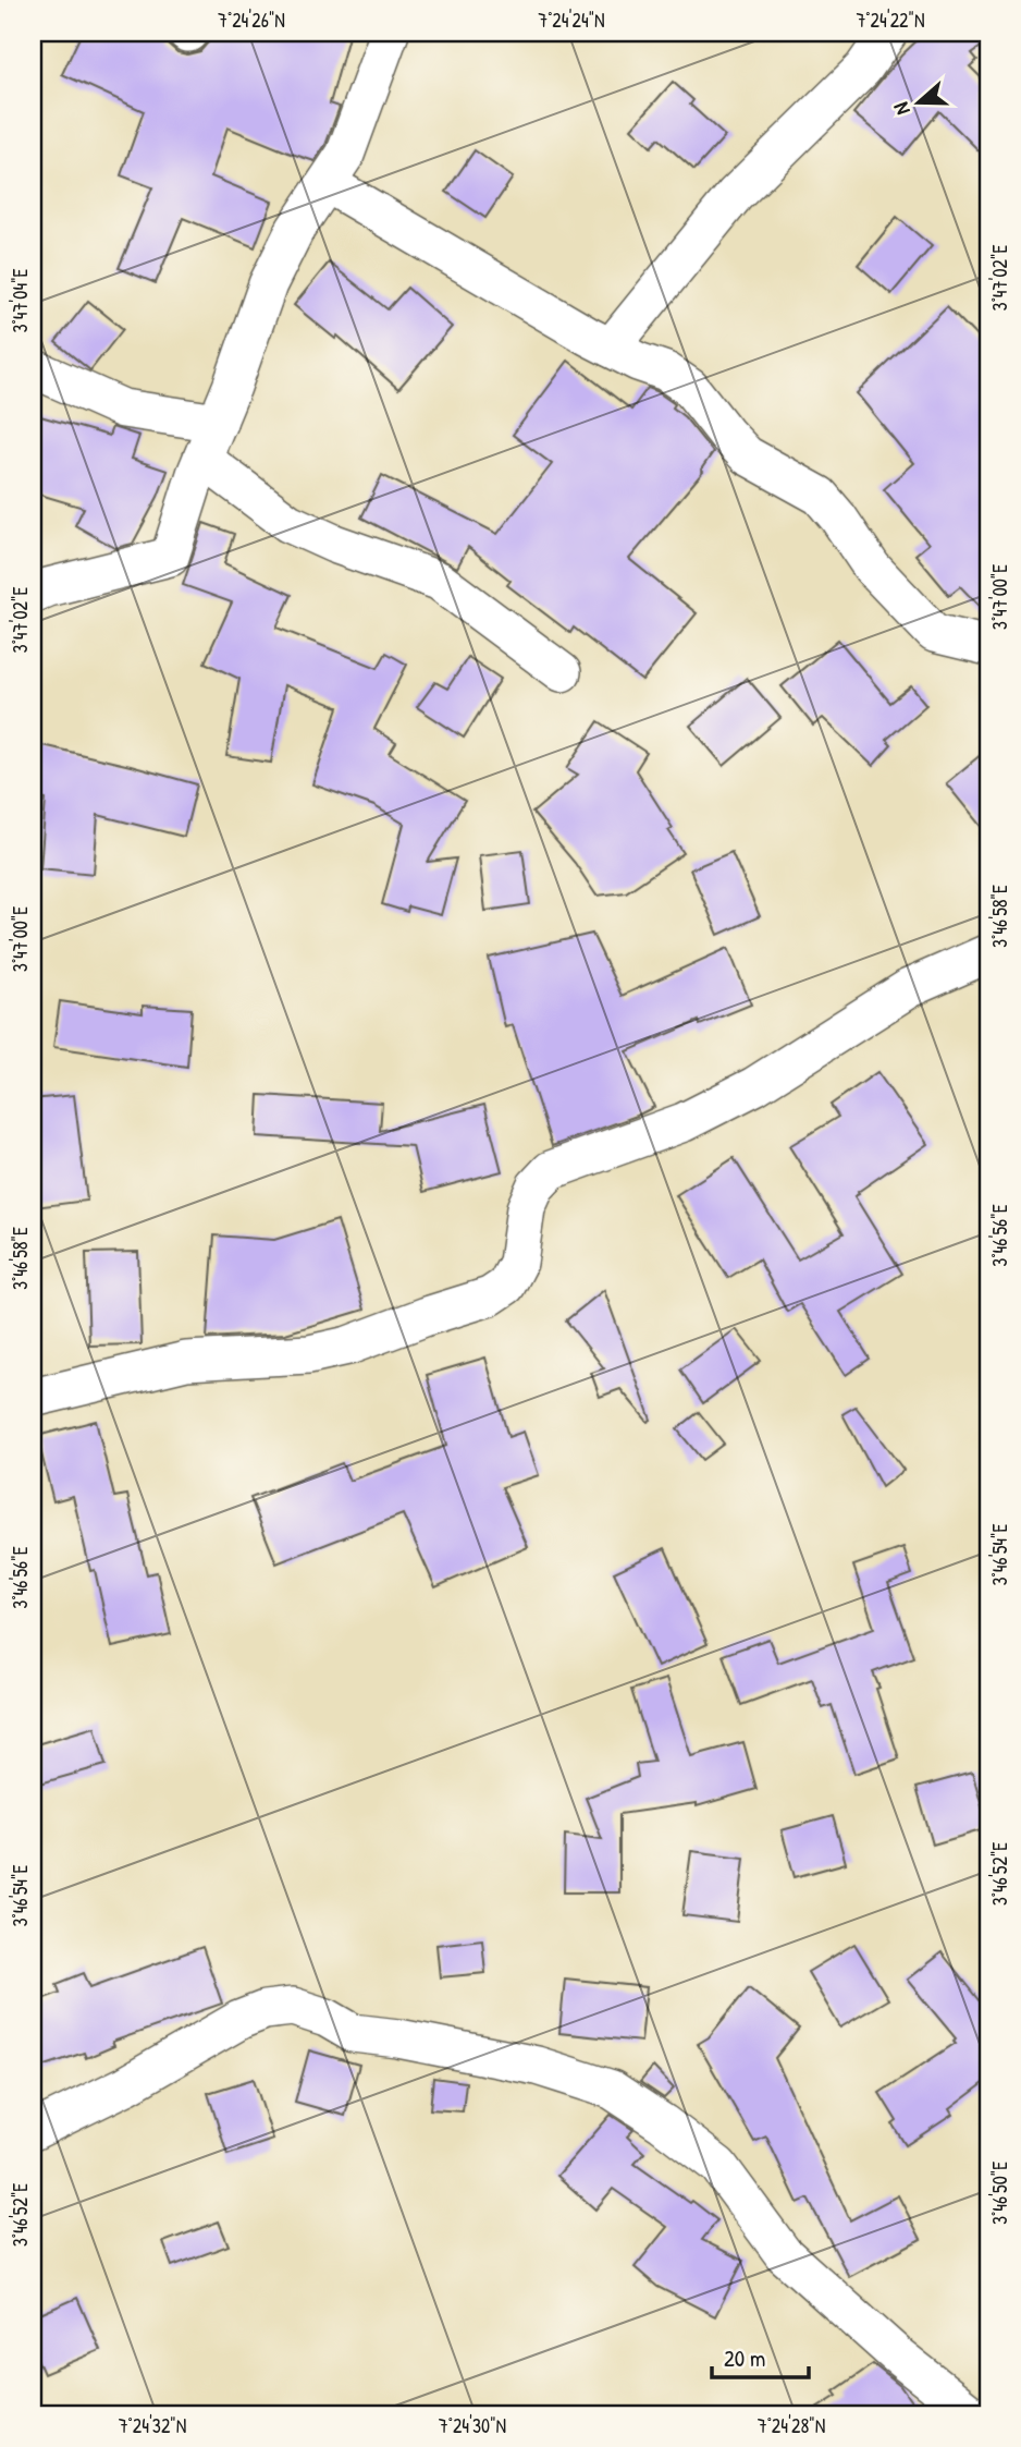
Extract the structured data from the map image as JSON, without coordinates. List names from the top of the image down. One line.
{"scale_bar":"20 m","north":"left","coordinates":["7°24'26\"N","7°24'24\"N","7°24'22\"N","3°47'02\"E","3°47'04\"E","3°47'00\"E","3°46'58\"E","3°46'56\"E","3°46'54\"E","3°46'52\"E","3°46'50\"E","7°24'32\"N","7°24'30\"N","7°24'28\"N"]}
